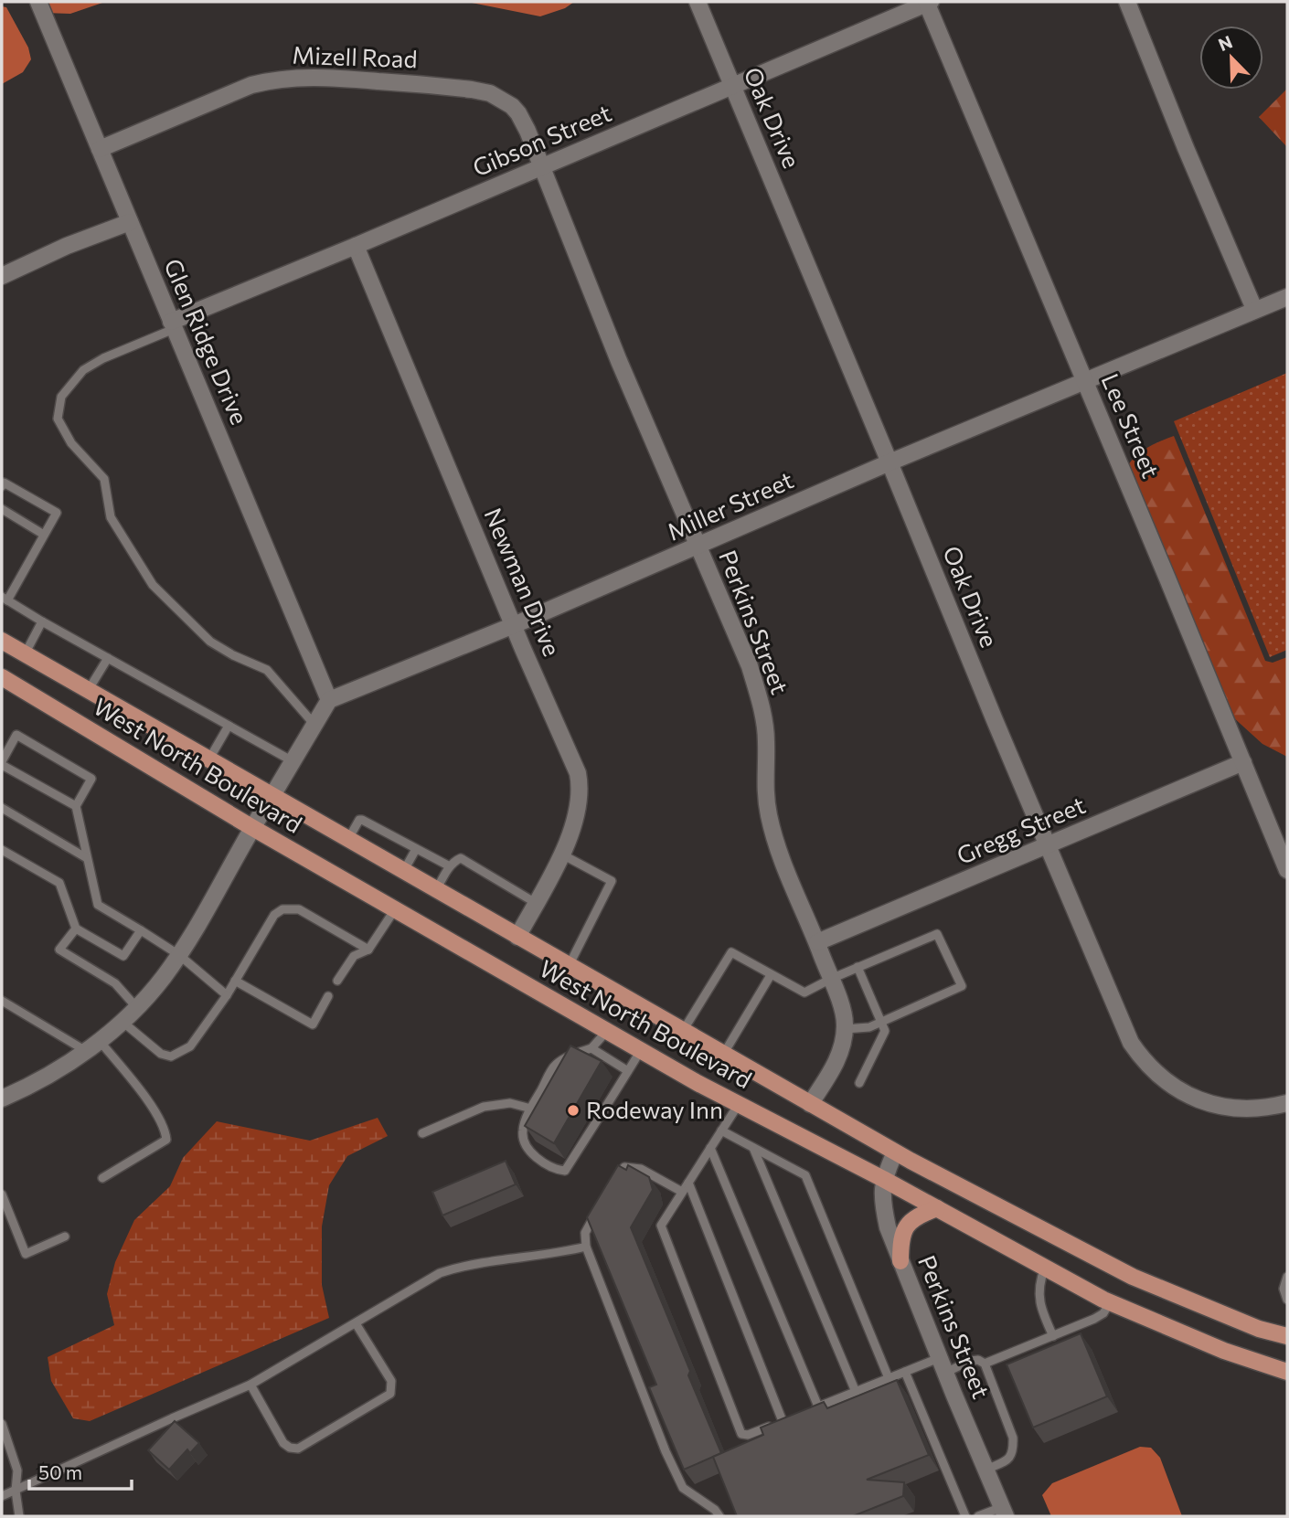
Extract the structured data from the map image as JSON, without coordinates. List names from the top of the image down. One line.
{"streets":{"main road":["West North Boulevard"],"street":["Mizell Road","Oak Drive","Gibson Street","Glen Ridge Drive","Lee Street","Miller Street","Newman Drive","Perkins Street","Gregg Street"]},"crossings":[["Mizell Road","Gibson Street"],["Mizell Road","Glen Ridge Drive"],["Mizell Road","Perkins Street"],["Oak Drive","Gibson Street"],["Oak Drive","Miller Street"],["Oak Drive","Gregg Street"],["Gibson Street","Glen Ridge Drive"],["Gibson Street","Lee Street"],["Gibson Street","Newman Drive"],["Gibson Street","Perkins Street"],["Glen Ridge Drive","Miller Street"],["Lee Street","Miller Street"],["Lee Street","Gregg Street"],["Miller Street","Newman Drive"],["Miller Street","Perkins Street"],["Newman Drive","West North Boulevard"],["Perkins Street","West North Boulevard"],["Perkins Street","Gregg Street"]],"places":["Rodeway Inn"],"scale_bar":"50 m","north":"top left"}
